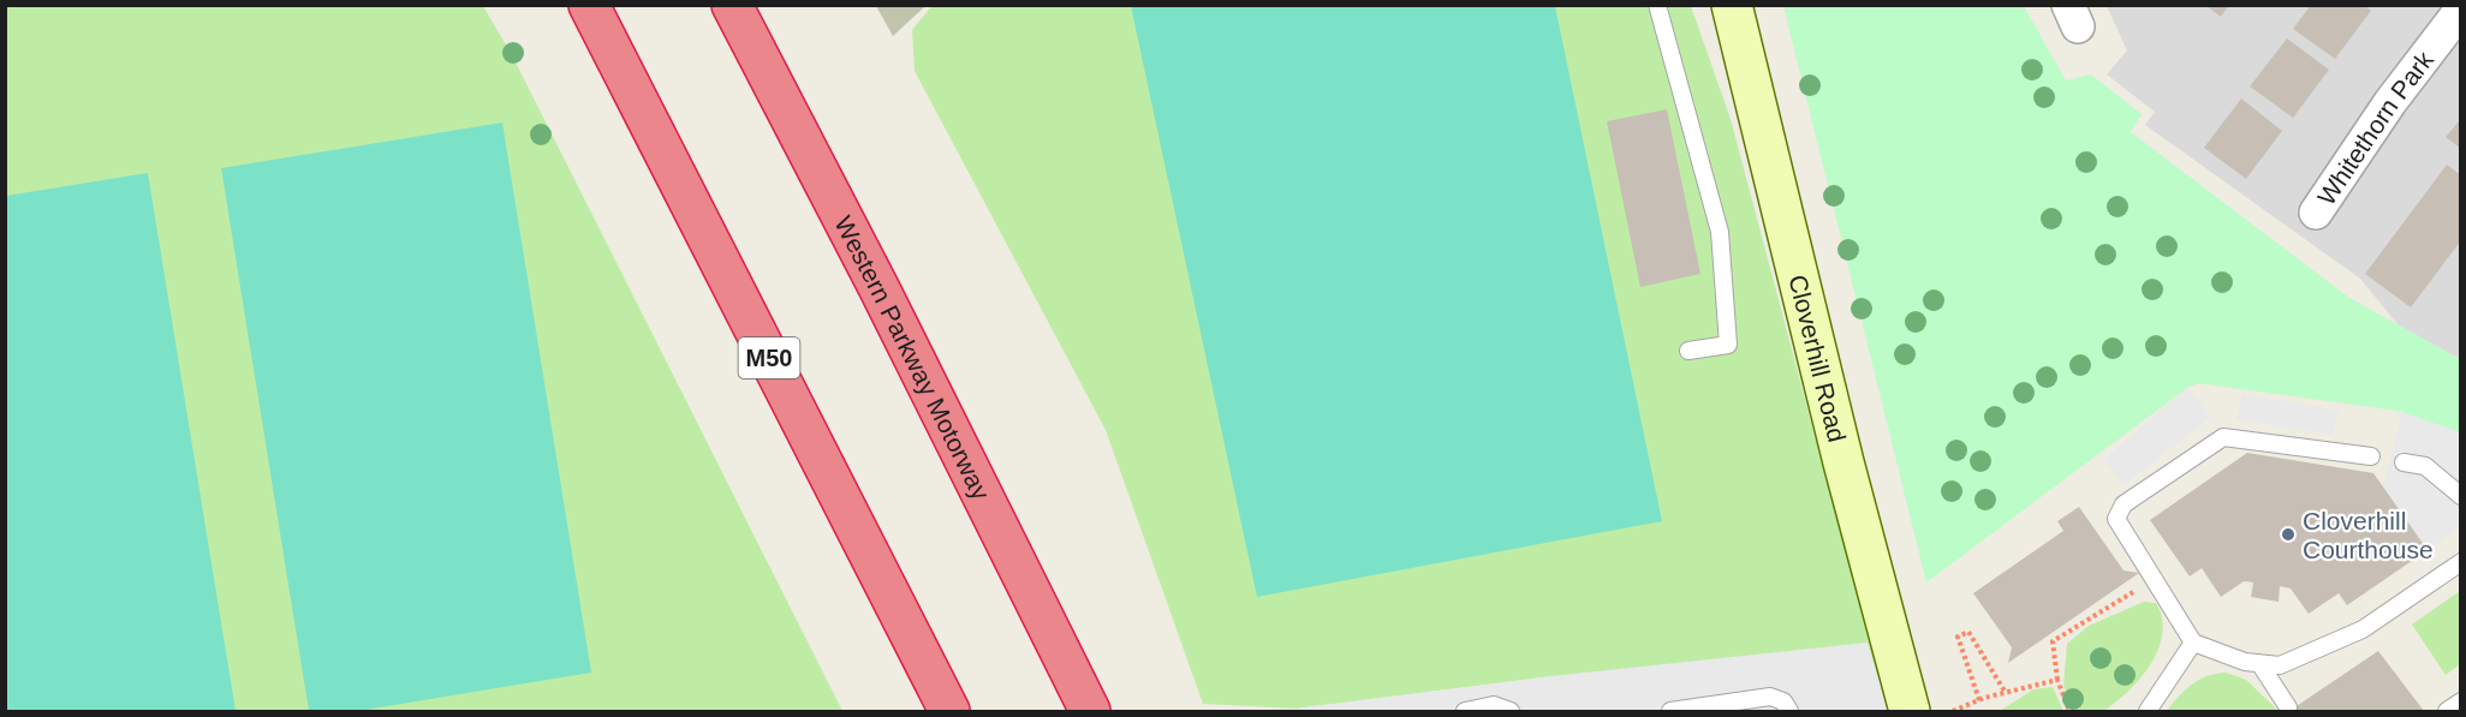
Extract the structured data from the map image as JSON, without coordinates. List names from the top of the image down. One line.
{"streets":{"highway":["M50","Western Parkway Motorway"],"street":["Whitethorn Park","Cloverhill Road"]},"places":["Cloverhill Courthouse"]}
